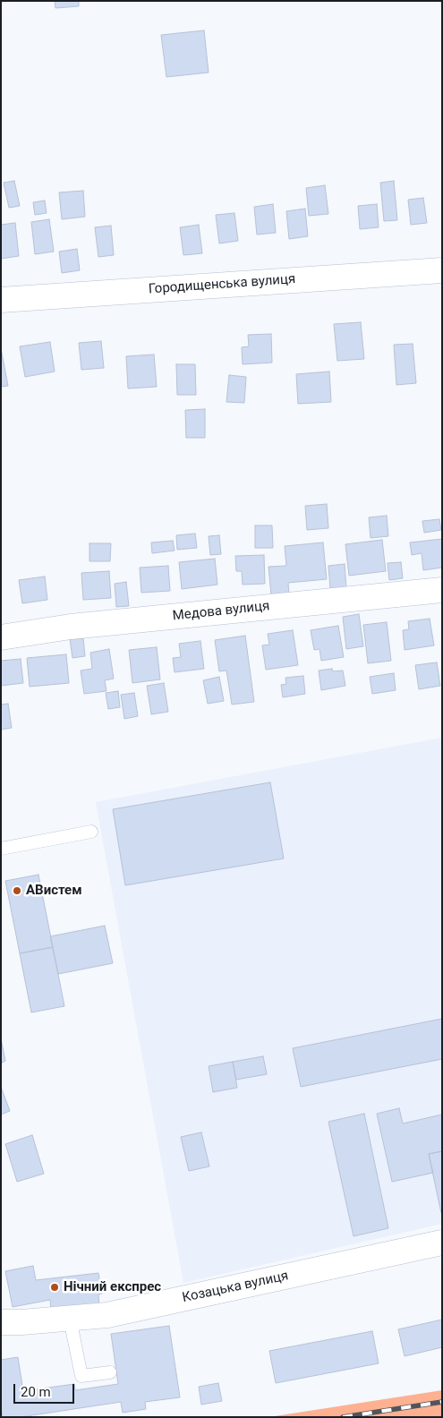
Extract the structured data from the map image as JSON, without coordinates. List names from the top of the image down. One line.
{"streets":{"street":["Городищенська вулиця","Медова вулиця","Козацька вулиця"]},"places":["АВистем","Нічний експрес"],"scale_bar":"20 m"}
